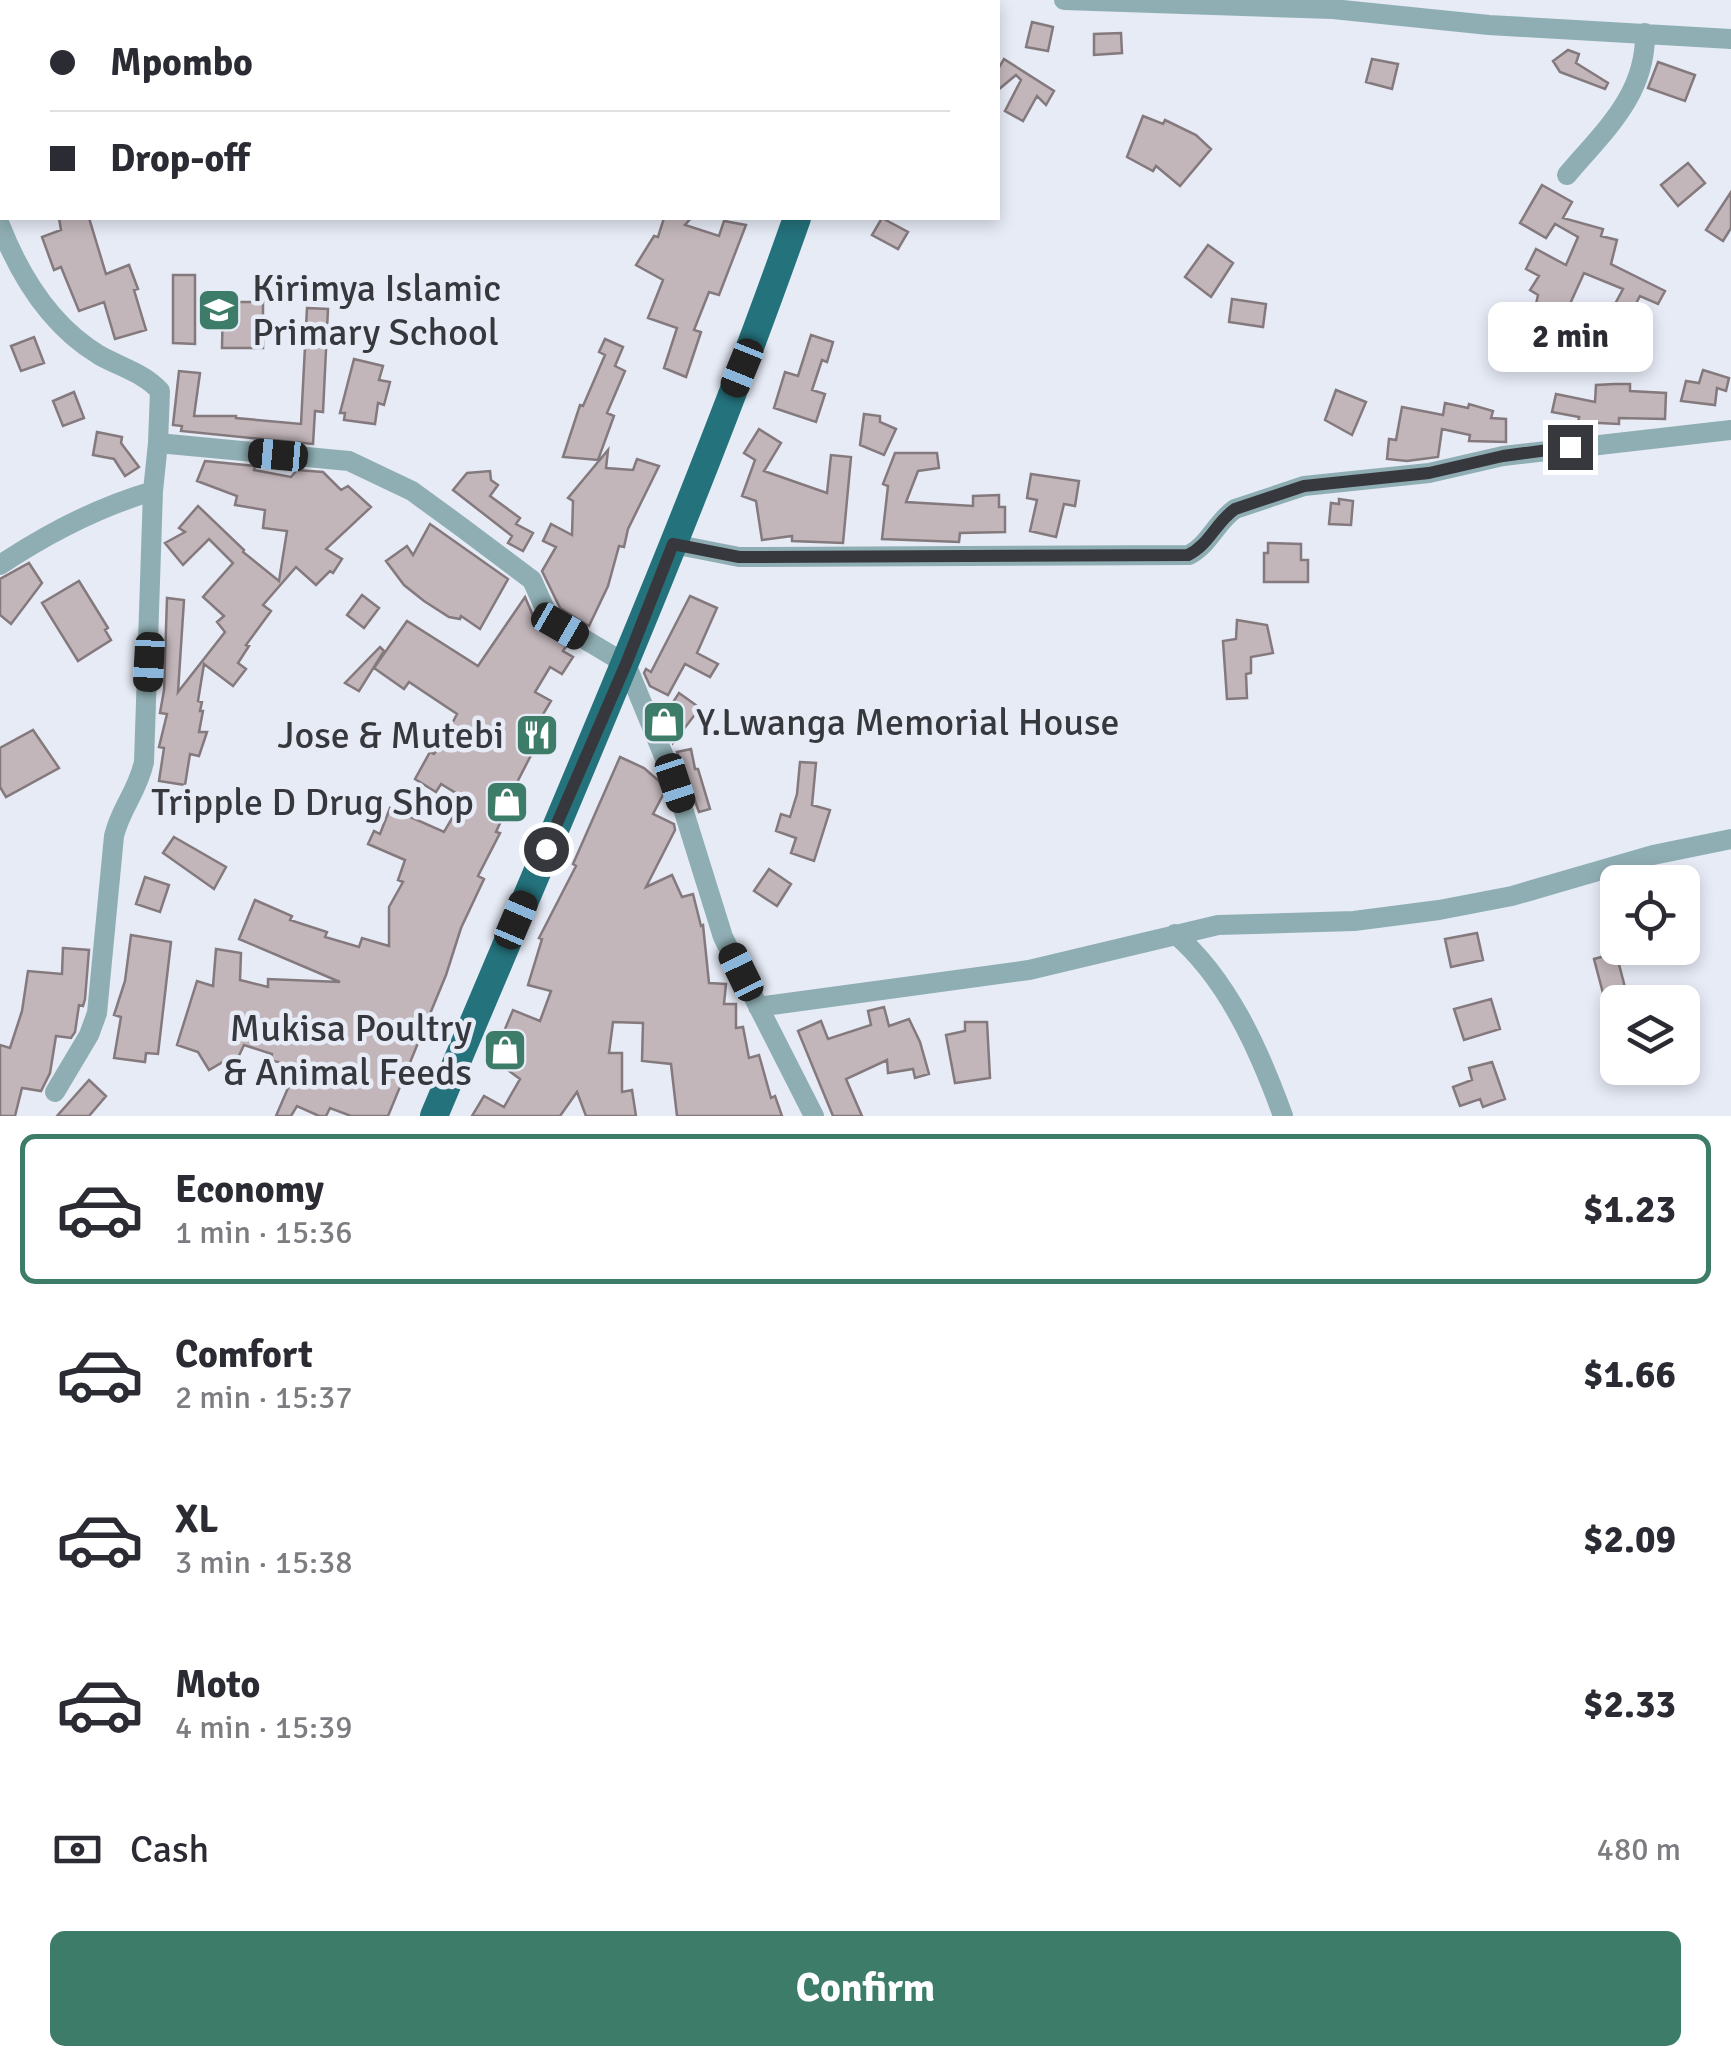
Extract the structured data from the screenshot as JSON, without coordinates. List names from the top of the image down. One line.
{"places":{"school or university":["Kirimya Islamic Primary School"],"shop":["Y.Lwanga Memorial House","Tripple D Drug Shop","Mukisa Poultry & Animal Feeds"],"restaurant":["Jose & Mutebi"]},"page":{"banner":["Mpombo","Drop-off"],"bubble":"2 min","list":[{"name":"Economy","note":"1 min · 15:36","value":"$1.23"},{"name":"Comfort","note":"2 min · 15:37","value":"$1.66"},{"name":"XL","note":"3 min · 15:38","value":"$2.09"},{"name":"Moto","note":"4 min · 15:39","value":"$2.33"}],"pay":["Cash","480 m"],"buttons":"Confirm"}}
